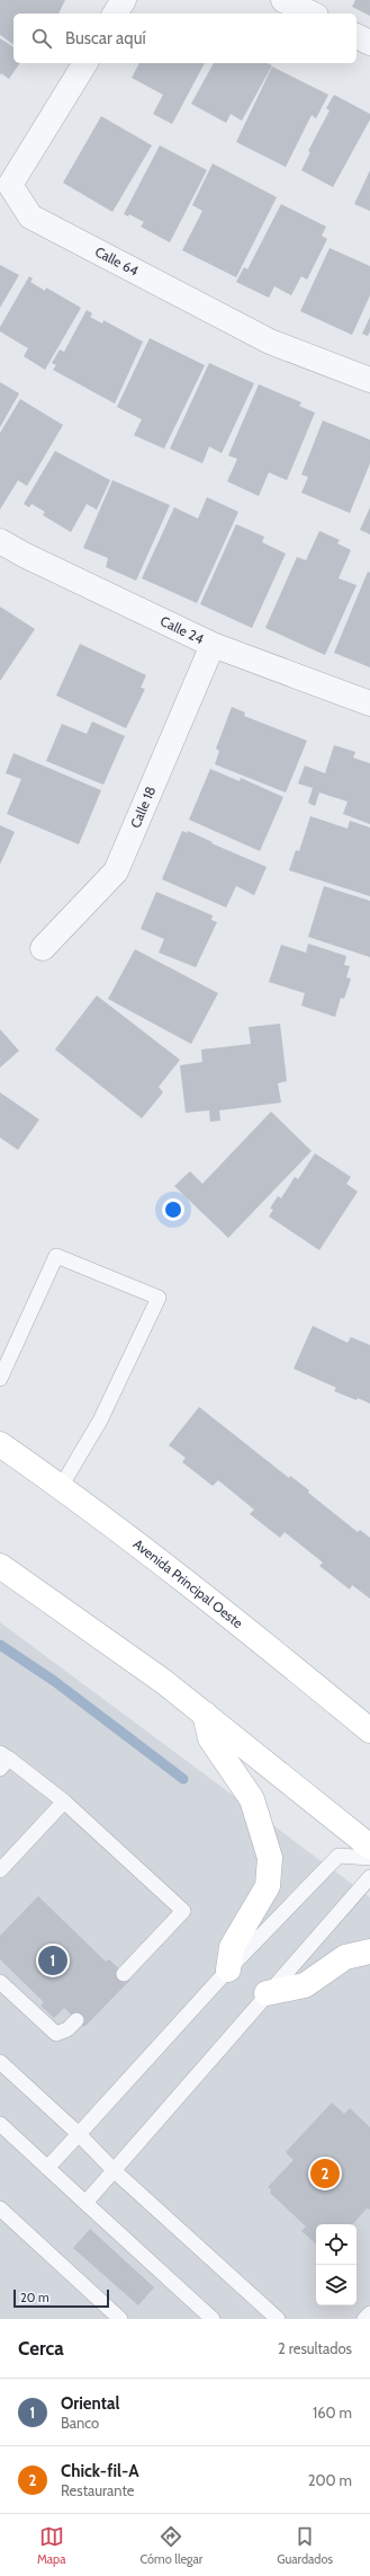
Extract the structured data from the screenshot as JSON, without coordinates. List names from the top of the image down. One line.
{"streets":{"main road":["Avenida Principal Oeste"],"street":["Calle 64","Calle 24","Calle 18"]},"crossings":[["Calle 24","Calle 18"]],"scale_bar":"20 m","page":{"search":"Buscar aquí","pins":["1","2"],"scale":"20 m","heading":["Cerca","2 resultados"],"list":[{"mark":"1","name":"Oriental","note":"Banco","value":"160 m"},{"mark":"2","name":"Chick-fil-A","note":"Restaurante","value":"200 m"}],"nav":["Mapa","Cómo llegar","Guardados"]}}
